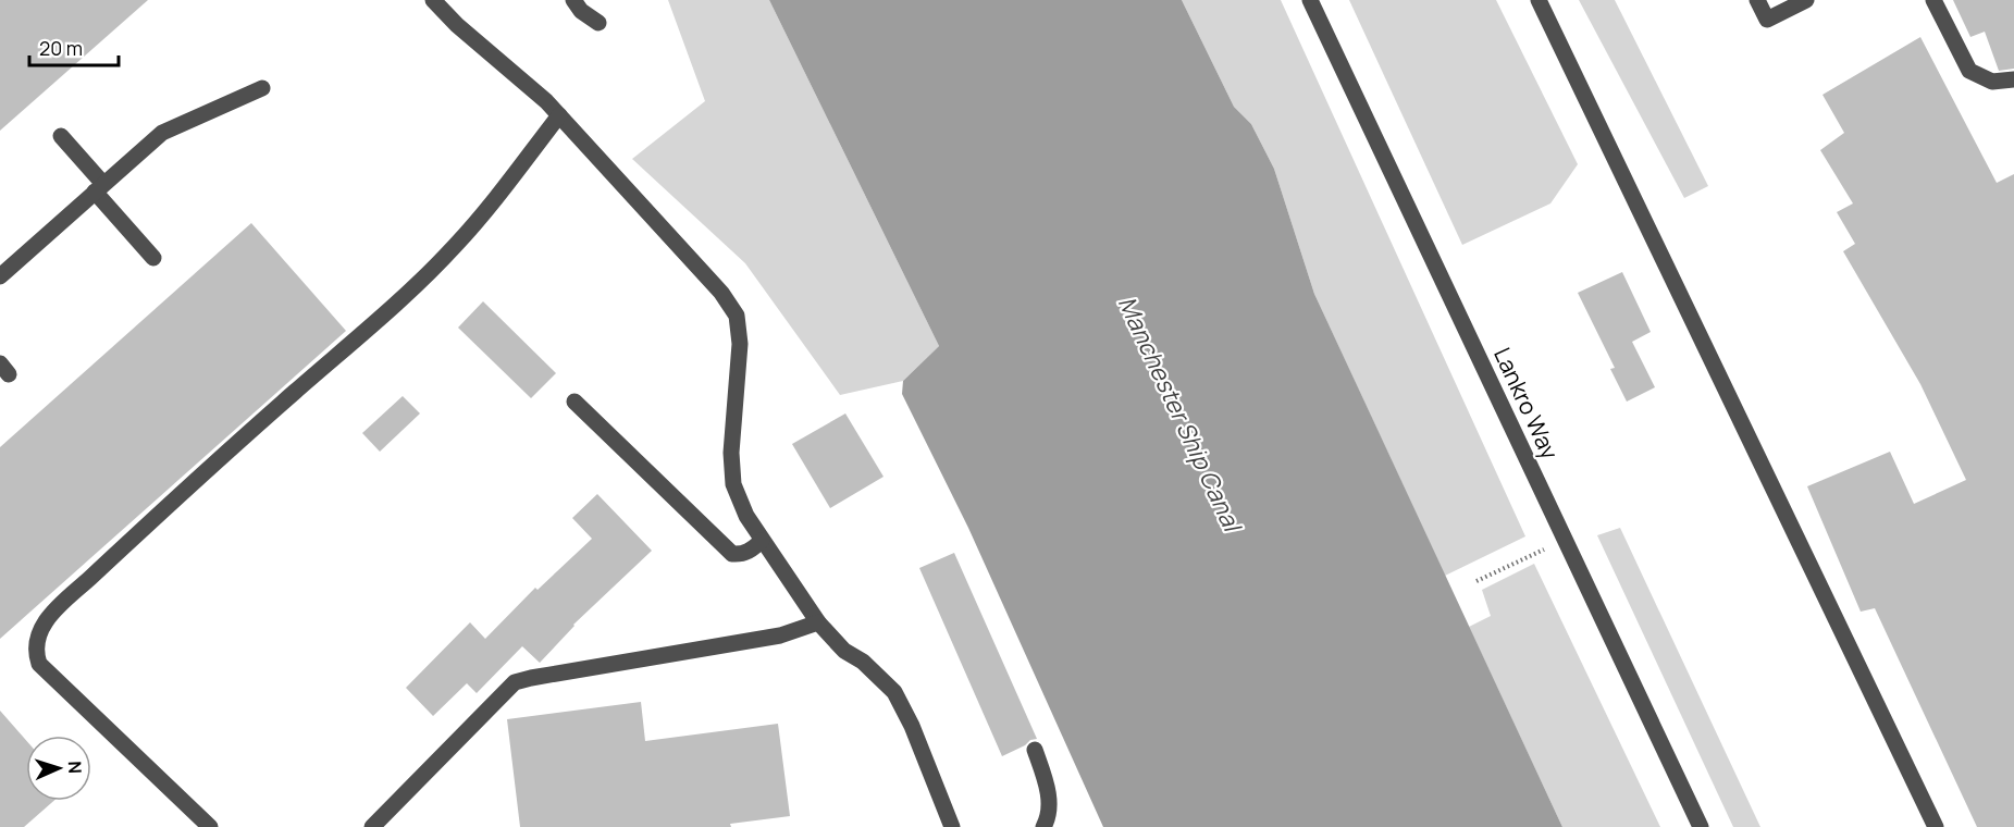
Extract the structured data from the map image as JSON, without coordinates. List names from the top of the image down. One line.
{"streets":{"lane":["Lankro Way"]},"water":["Manchester Ship Canal"],"scale_bar":"20 m","north":"right"}
